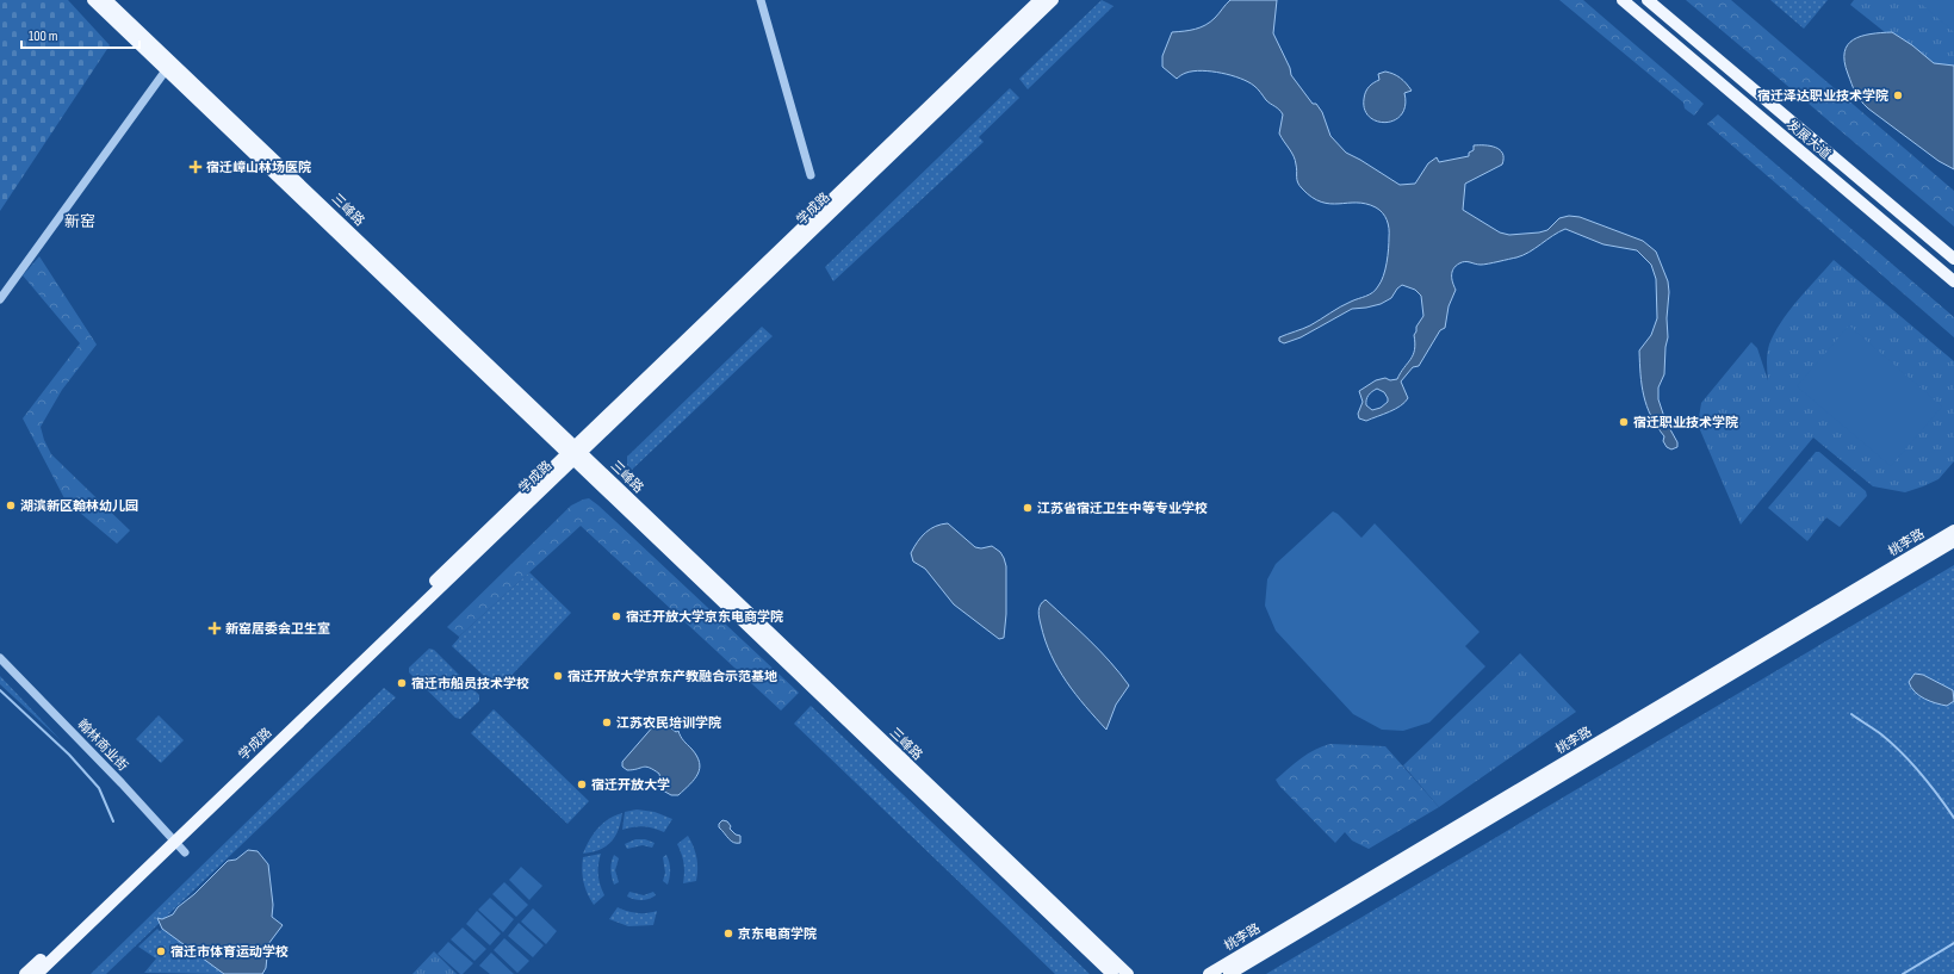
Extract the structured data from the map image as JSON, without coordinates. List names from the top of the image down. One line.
{"streets":{"main road":["发展大道","学成路","三峰路","桃李路"],"street":["翰林商业街"]},"crossings":[["学成路","三峰路"],["学成路","翰林商业街"]],"districts":["新窑"],"places":{"other":["宿迁泽达职业技术学院","宿迁职业技术学院","湖滨新区翰林幼儿园","江苏省宿迁卫生中等专业学校","宿迁开放大学京东电商学院","宿迁开放大学京东产教融合示范基地","宿迁市船员技术学校","江苏农民培训学院","宿迁开放大学","京东电商学院","宿迁市体育运动学校"],"health":["宿迁嶂山林场医院","新窑居委会卫生室"]},"scale_bar":"100 m"}
